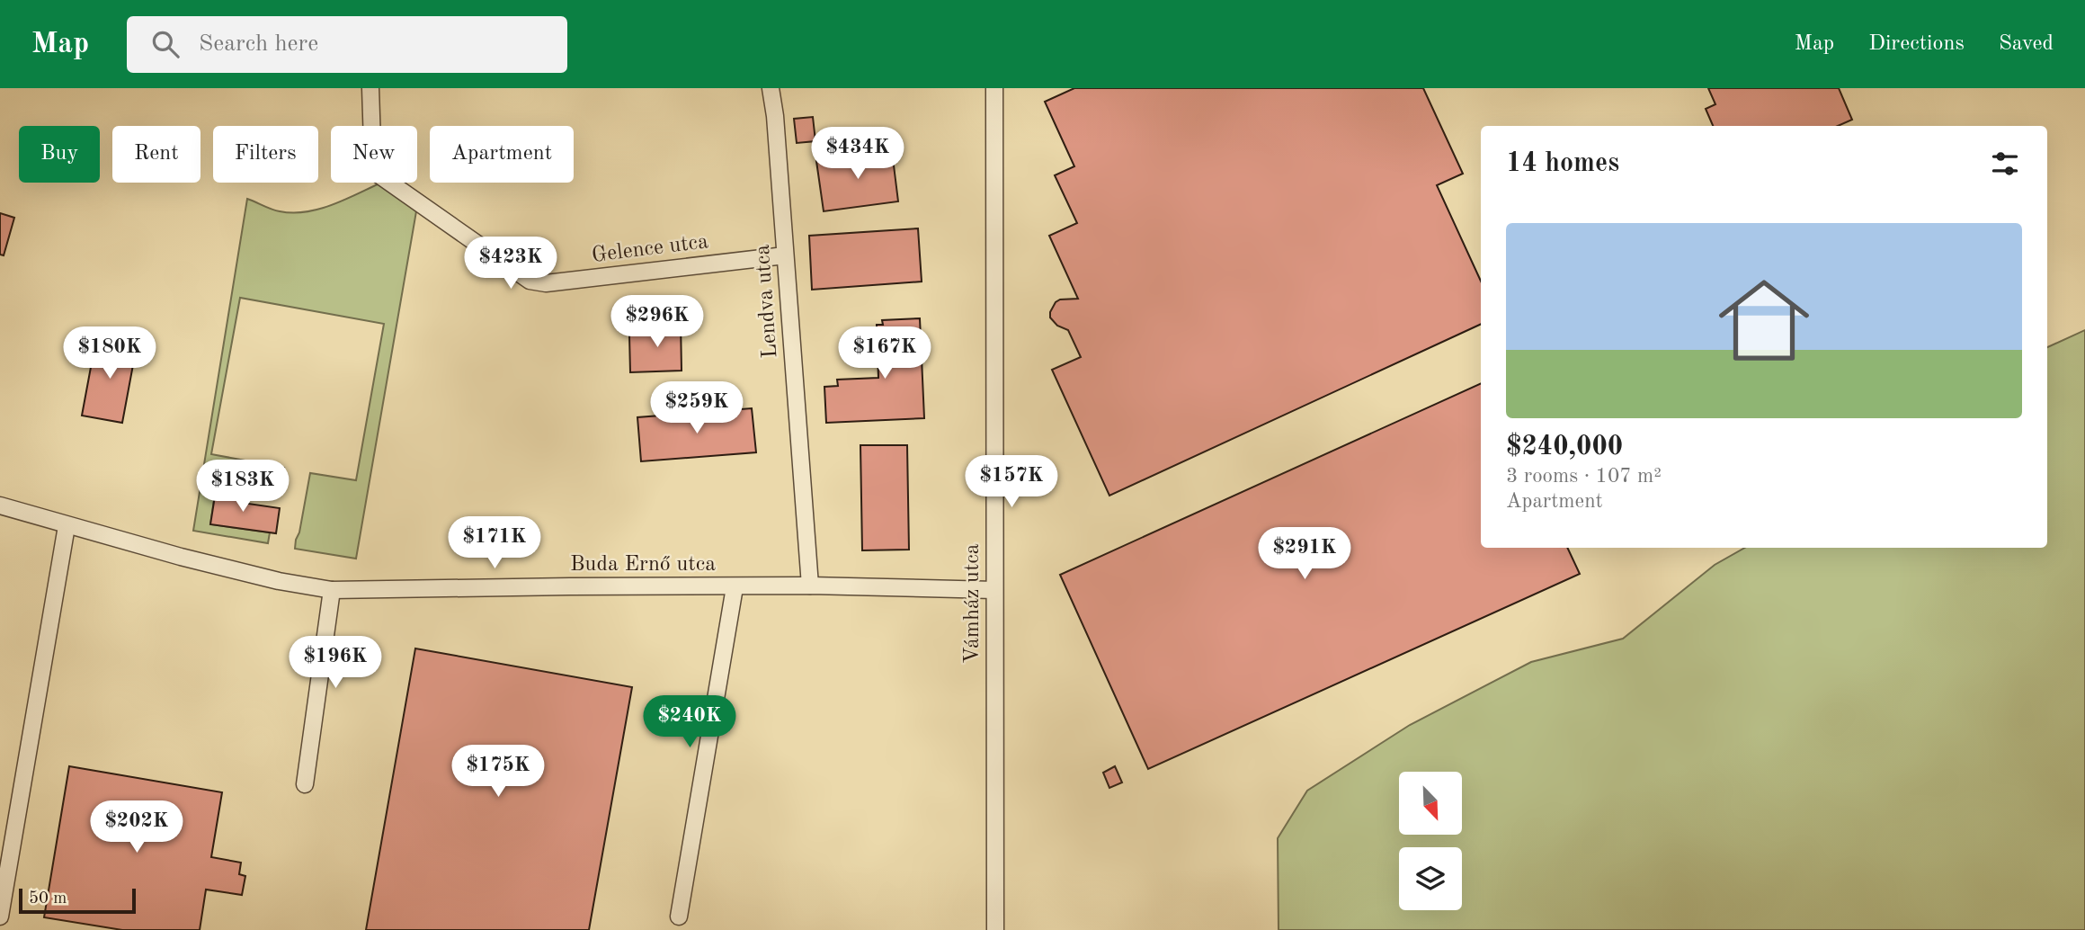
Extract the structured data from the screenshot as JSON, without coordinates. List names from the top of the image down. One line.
{"streets":{"street":["Gelence utca","Lendva utca","Buda Ernő utca","Vámház utca"]},"crossings":[["Gelence utca","Lendva utca"],["Lendva utca","Buda Ernő utca"],["Buda Ernő utca","Vámház utca"]],"scale_bar":"50 m","north":"bottom right","page":{"header":"Map","search":"Search here","nav":["Map","Directions","Saved"],"chip":["Buy","Rent","Filters","New","Apartment"],"heading":"14 homes","price":["$434K","$423K","$296K","$180K","$167K","$259K","$157K","$183K","$171K","$291K","$196K","$240K","$175K","$202K"],"list":[{"name":"$240,000","note":"3 rooms · 107 m² · Apartment"}],"scale":"50 m"}}
